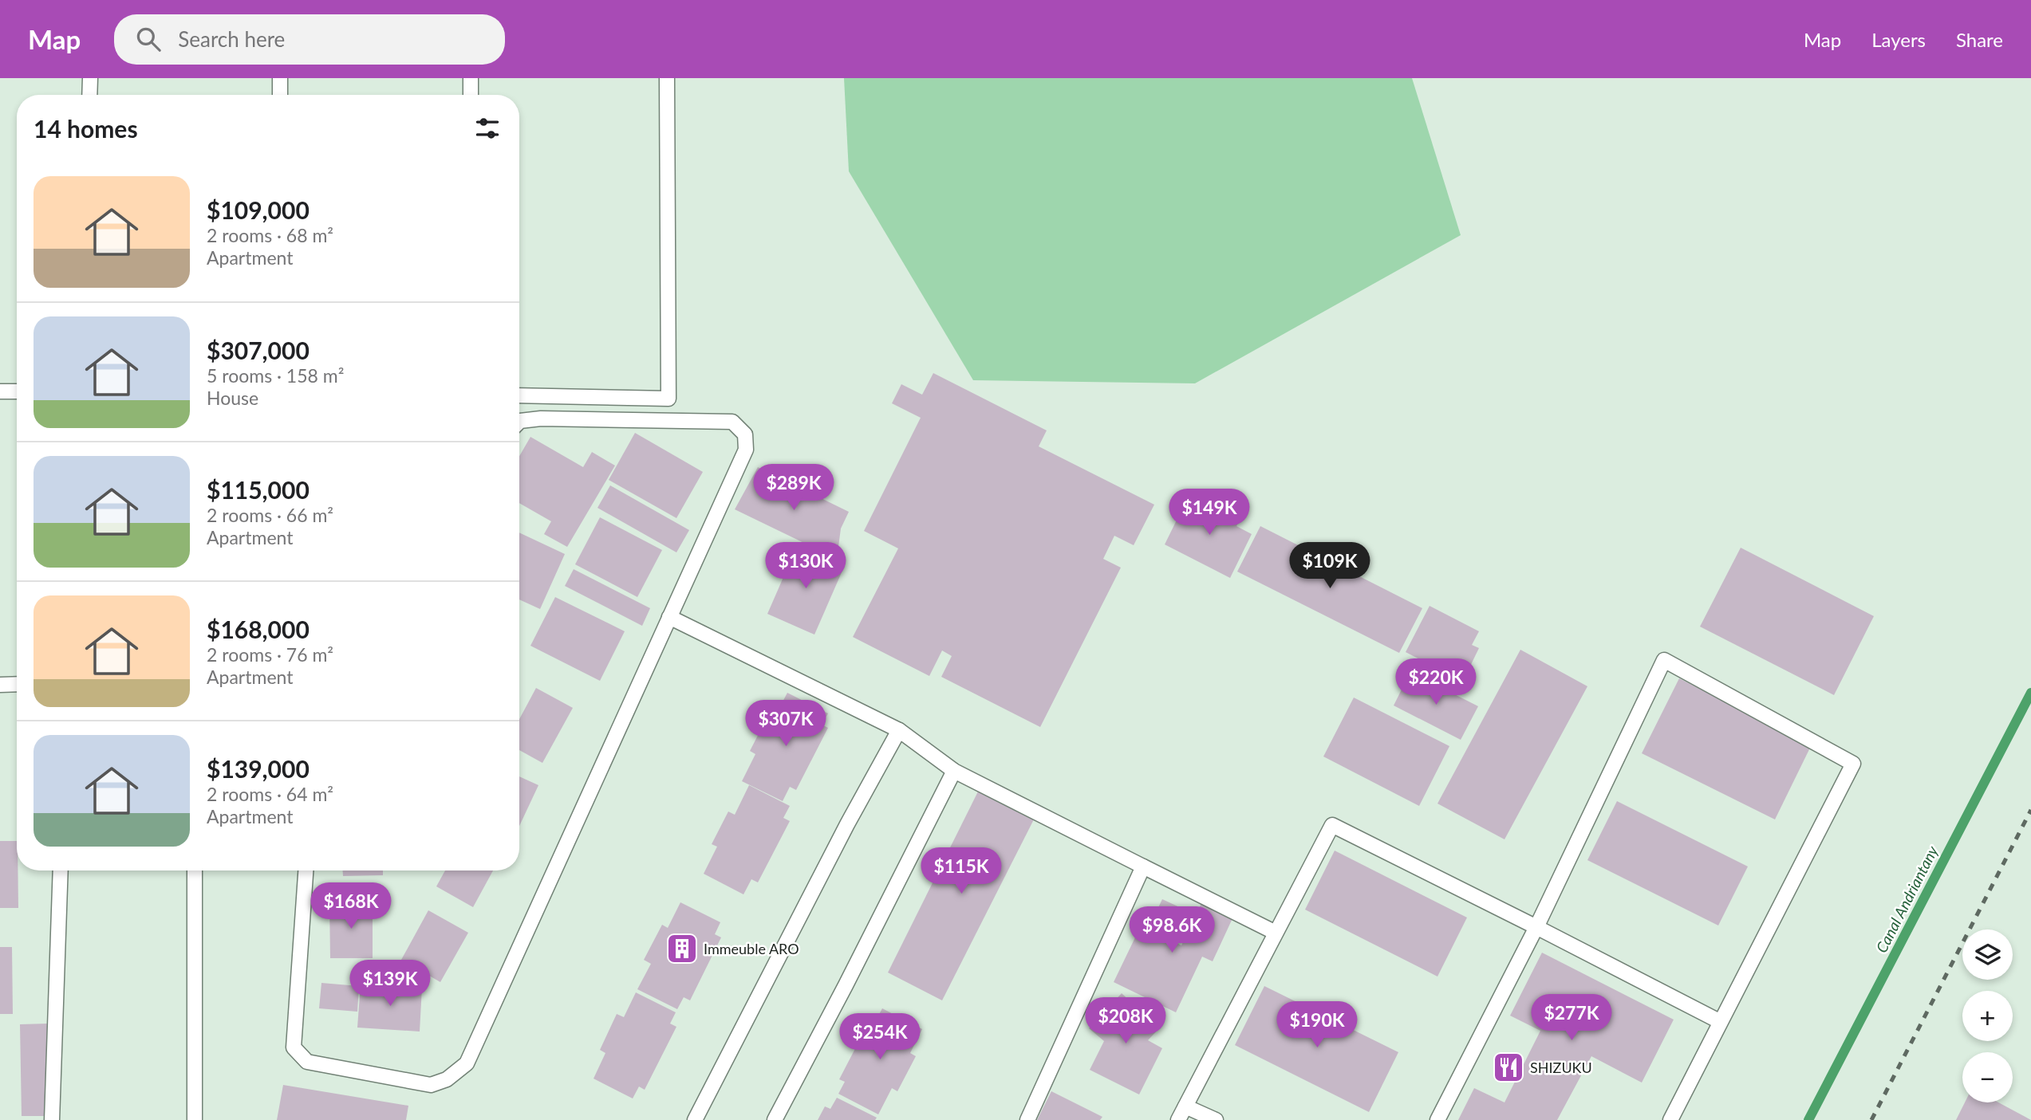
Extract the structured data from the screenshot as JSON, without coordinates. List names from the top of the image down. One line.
{"water":["Canal Andriantany"],"places":{"building":["Immeuble ARO"],"restaurant":["SHIZUKU"]},"page":{"header":"Map","search":"Search here","nav":["Map","Layers","Share"],"heading":"14 homes","list":[{"name":"$109,000","note":"2 rooms · 68 m² · Apartment"},{"name":"$307,000","note":"5 rooms · 158 m² · House"},{"name":"$115,000","note":"2 rooms · 66 m² · Apartment"},{"name":"$168,000","note":"2 rooms · 76 m² · Apartment"},{"name":"$139,000","note":"2 rooms · 64 m² · Apartment"}],"price":["$289K","$149K","$130K","$109K","$220K","$307K","$115K","$168K","$98.6K","$139K","$277K","$208K","$190K","$254K"],"map_buttons":["+","−"]}}
